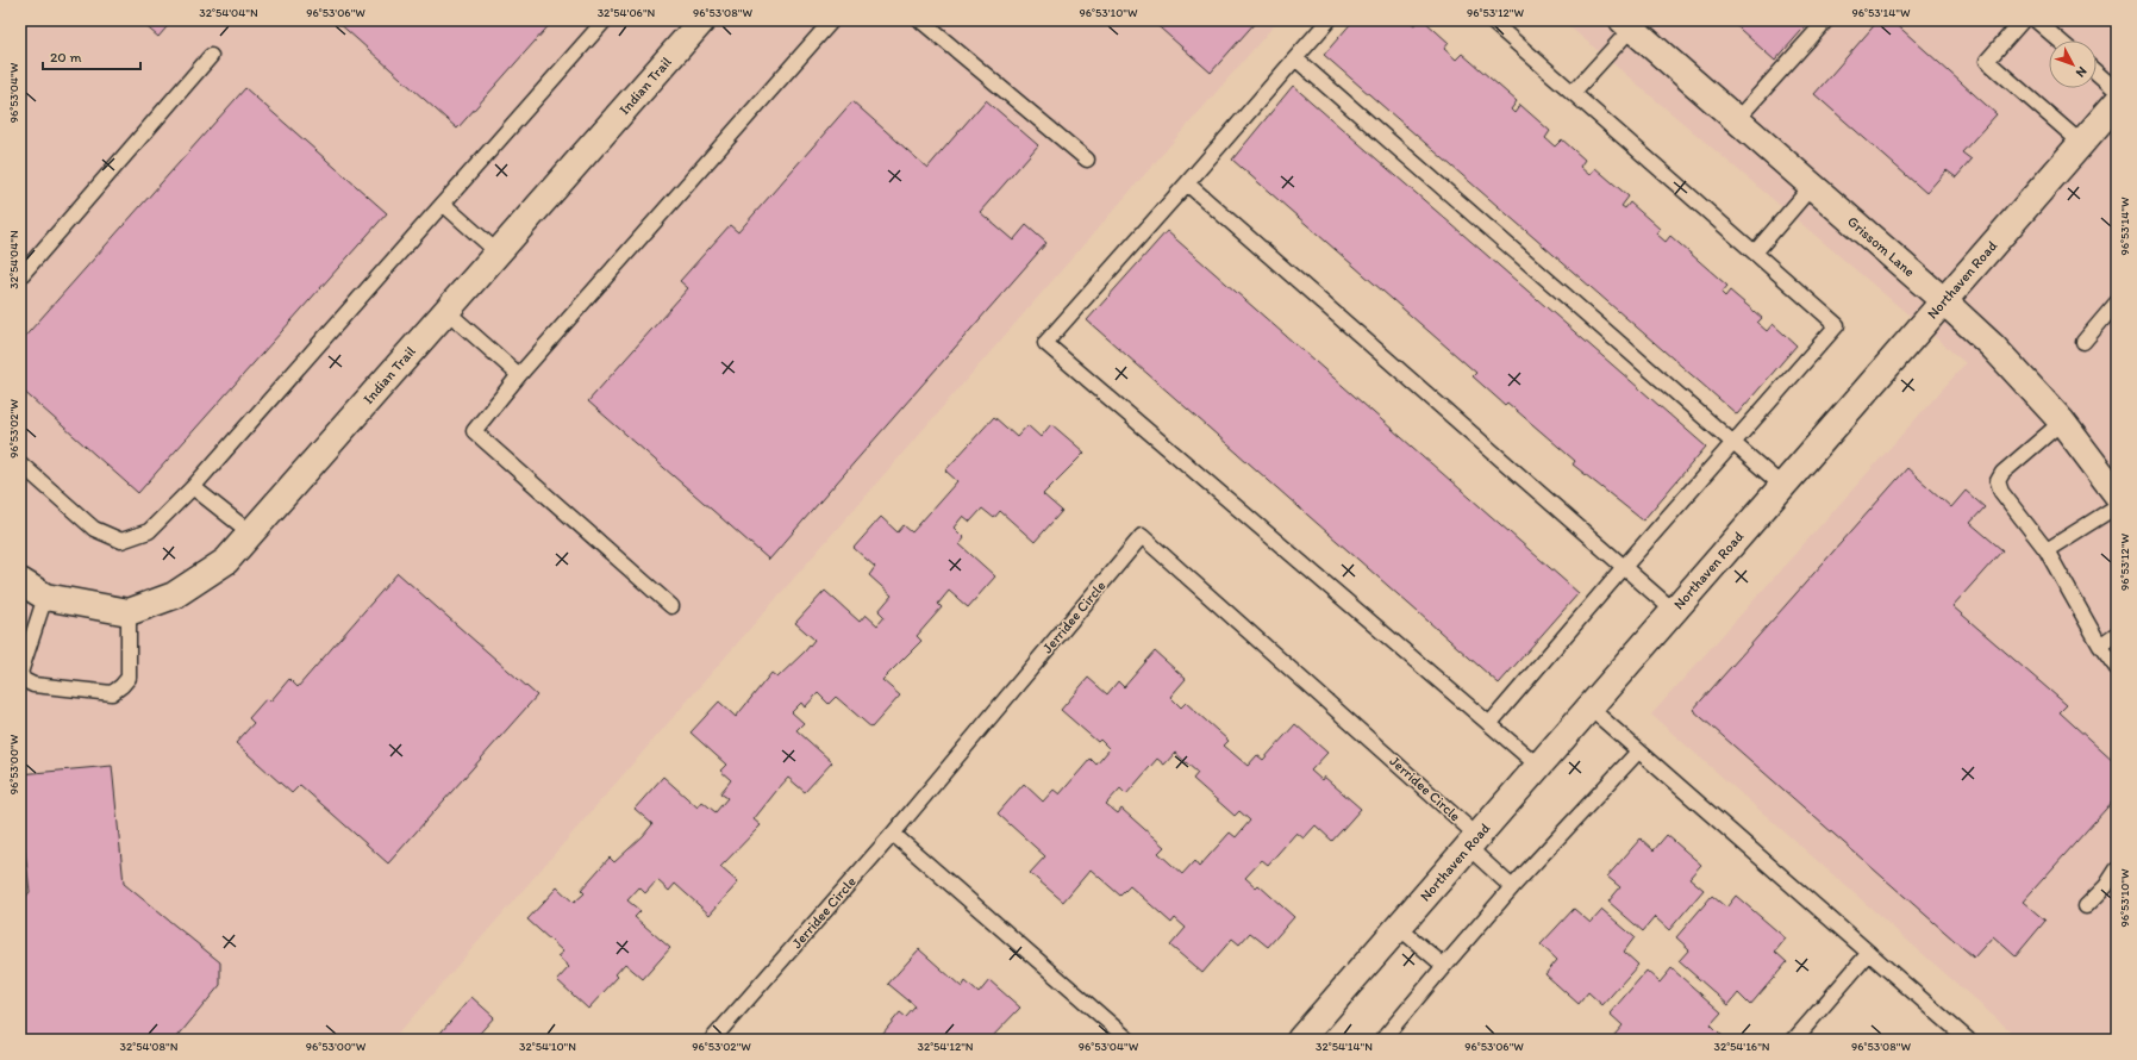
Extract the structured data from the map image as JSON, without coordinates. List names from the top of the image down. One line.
{"streets":{"street":["Indian Trail","Grissom Lane","Northaven Road"],"lane":["Jerridee Circle"]},"crossings":[["Grissom Lane","Northaven Road"],["Northaven Road","Jerridee Circle"]],"scale_bar":"20 m","north":"bottom right","coordinates":["32°54'04\"N","96°53'06\"W","32°54'06\"N","96°53'08\"W","96°53'10\"W","96°53'12\"W","96°53'14\"W","96°53'04\"W","96°53'02\"W","96°53'00\"W","32°54'08\"N","32°54'10\"N","32°54'12\"N","32°54'14\"N","32°54'16\"N"]}
